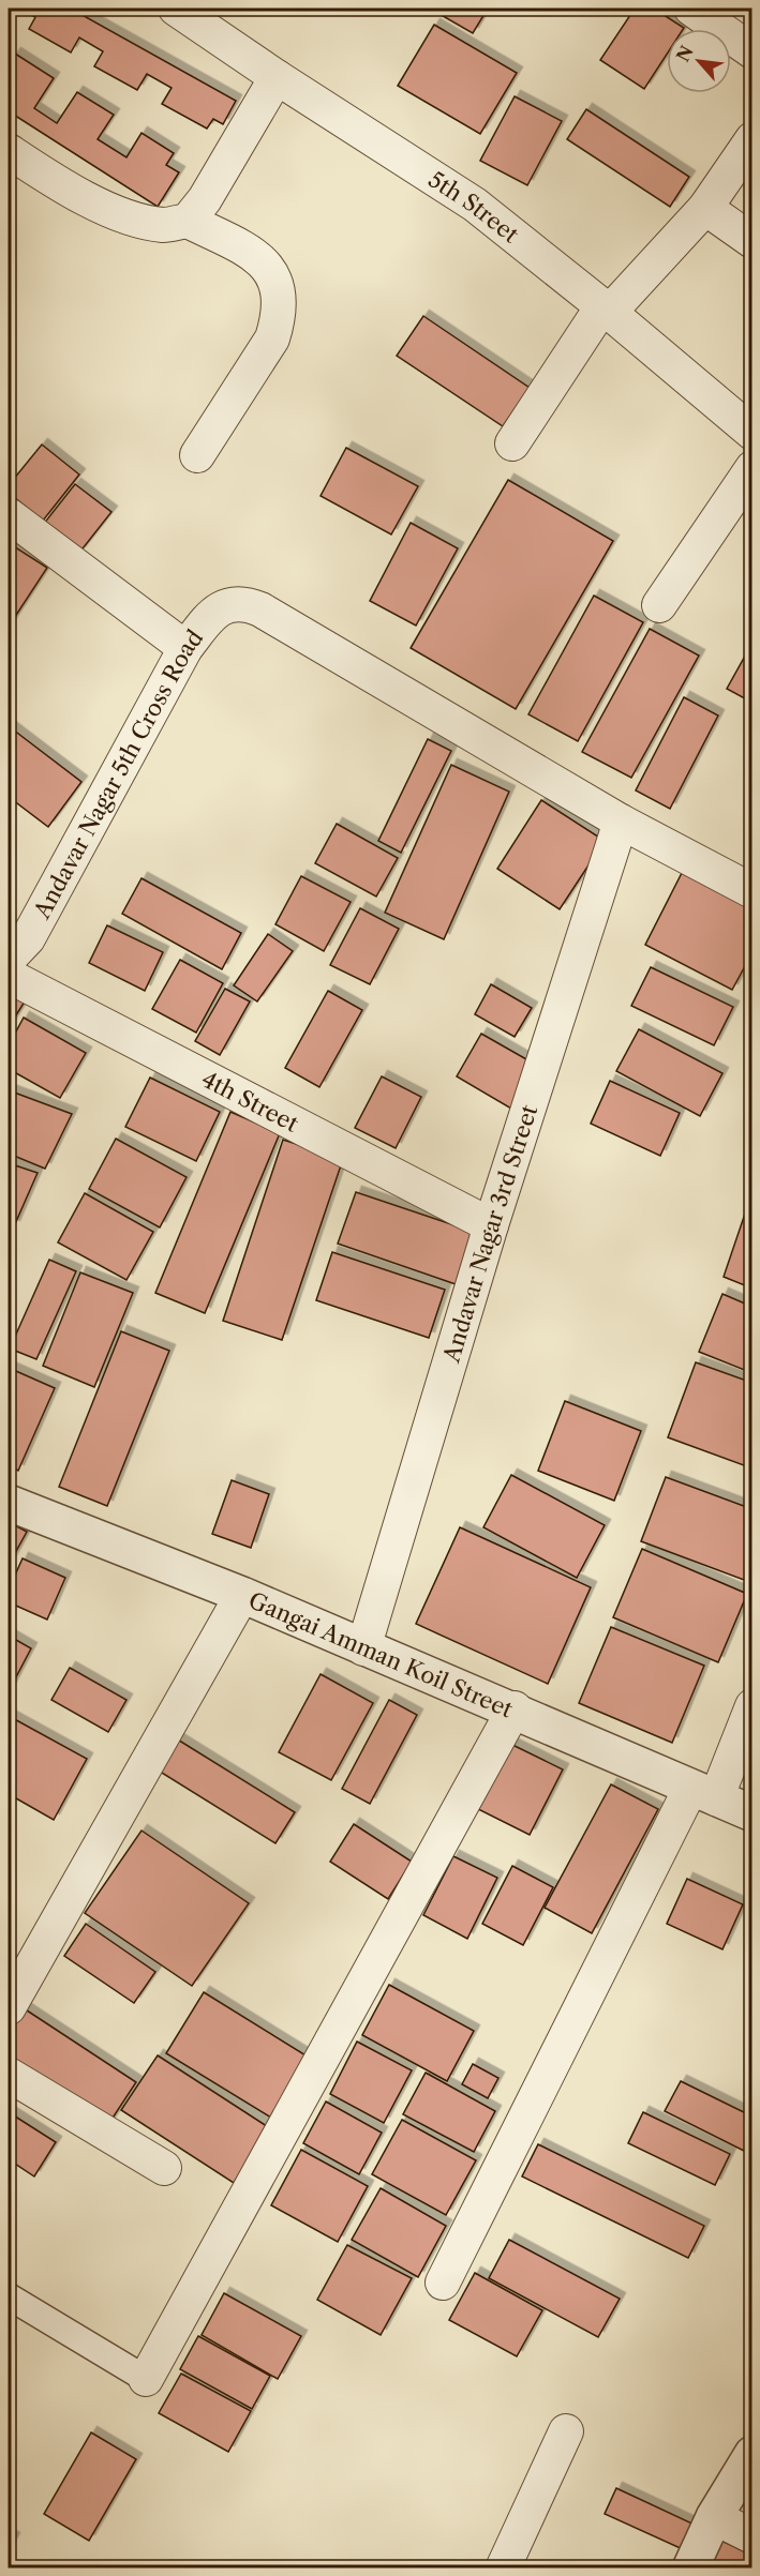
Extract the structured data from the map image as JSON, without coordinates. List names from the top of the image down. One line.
{"streets":{"street":["5th Street","Andavar Nagar 5th Cross Road","4th Street","Andavar Nagar 3rd Street","Gangai Amman Koil Street"]},"crossings":[["Andavar Nagar 5th Cross Road","Andavar Nagar 3rd Street"],["4th Street","Andavar Nagar 3rd Street"],["Andavar Nagar 3rd Street","Gangai Amman Koil Street"]],"north":"top left"}
